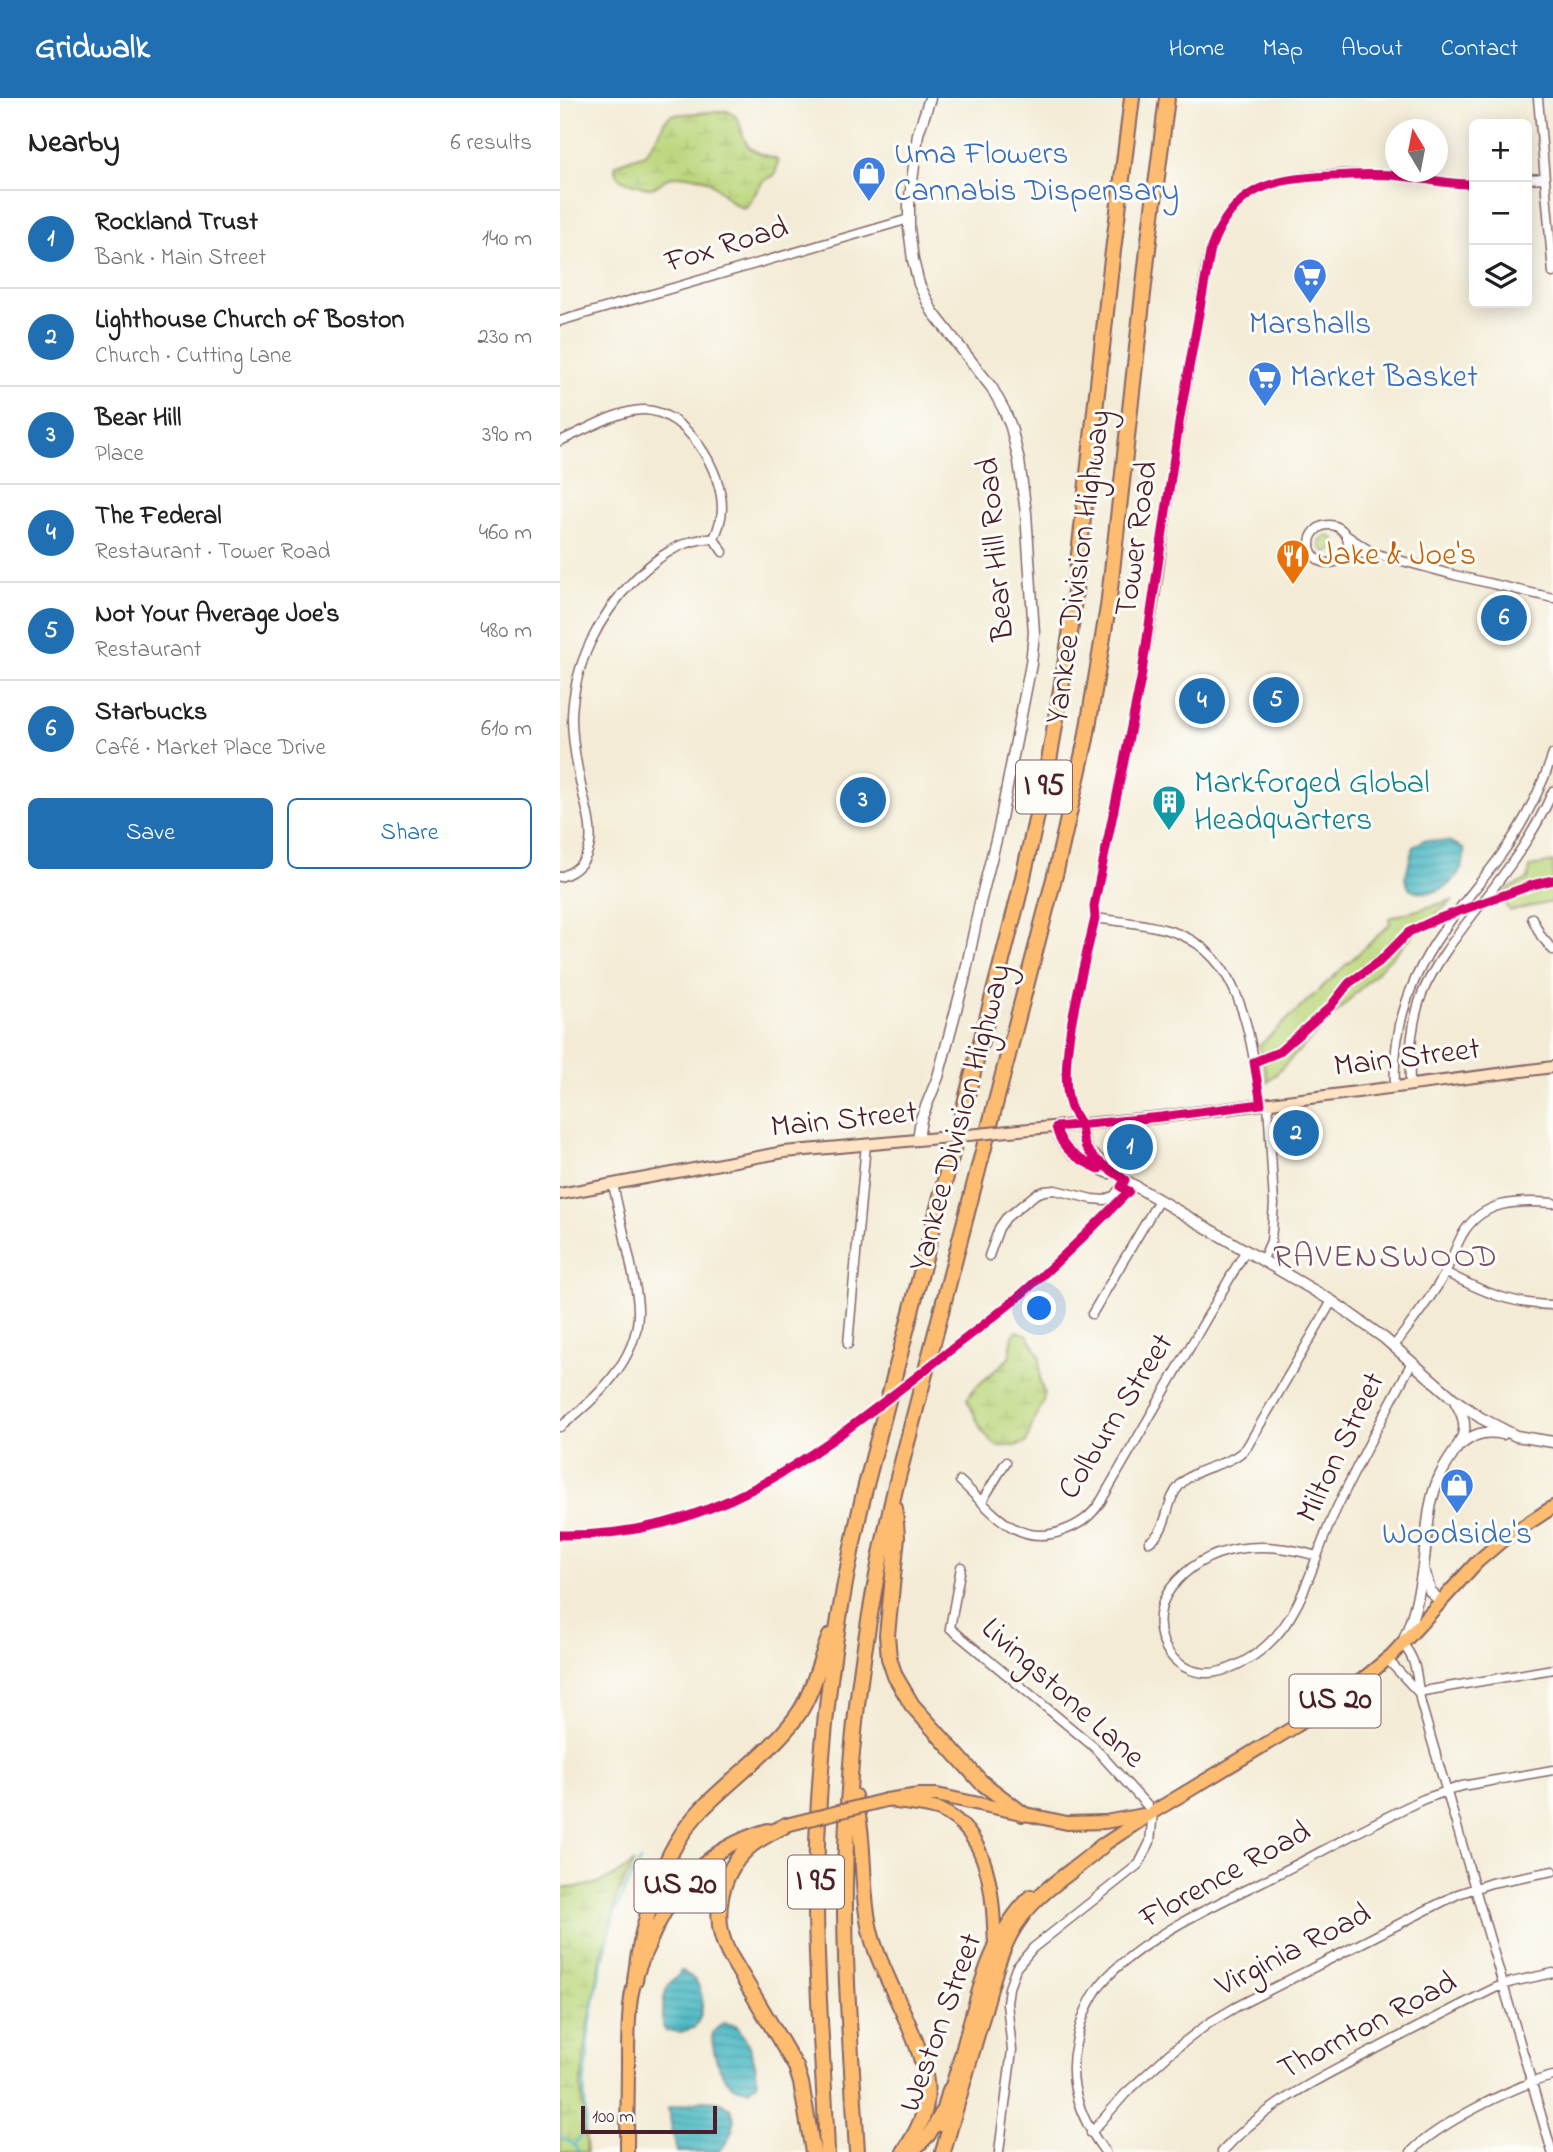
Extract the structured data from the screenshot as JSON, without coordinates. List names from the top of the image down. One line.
{"streets":{"highway":["Yankee Division Highway","I 95"],"main road":["Main Street","US 20","Weston Street"],"street":["Fox Road","Tower Road","Bear Hill Road","Colburn Street","Milton Street","Livingstone Lane","Florence Road","Virginia Road","Thornton Road"]},"crossings":[["Fox Road","Bear Hill Road"],["Tower Road","Main Street"],["Bear Hill Road","Main Street"],["Livingstone Lane","Weston Street"],["Florence Road","Virginia Road"]],"districts":["RAVENSWOOD"],"places":{"shop":["Uma Flowers Cannabis Dispensary","Woodside's"],"supermarket":["Marshalls","Market Basket"],"restaurant":["Jake & Joe's"],"building":["Markforged Global Headquarters"]},"scale_bar":"100 m","north":"top","page":{"header":"Gridwalk","nav":["Home","Map","About","Contact"],"heading":["Nearby","6 results"],"map_buttons":["+","−"],"list":[{"mark":"1","name":"Rockland Trust","note":"Bank · Main Street","value":"140 m"},{"mark":"2","name":"Lighthouse Church of Boston","note":"Church · Cutting Lane","value":"230 m"},{"mark":"3","name":"Bear Hill","note":"Place","value":"390 m"},{"mark":"4","name":"The Federal","note":"Restaurant · Tower Road","value":"460 m"},{"mark":"5","name":"Not Your Average Joe's","note":"Restaurant","value":"480 m"},{"mark":"6","name":"Starbucks","note":"Café · Market Place Drive","value":"610 m"}],"pins":["6","5","4","3","2","1"],"buttons":["Save","Share"],"scale":"100 m"}}
